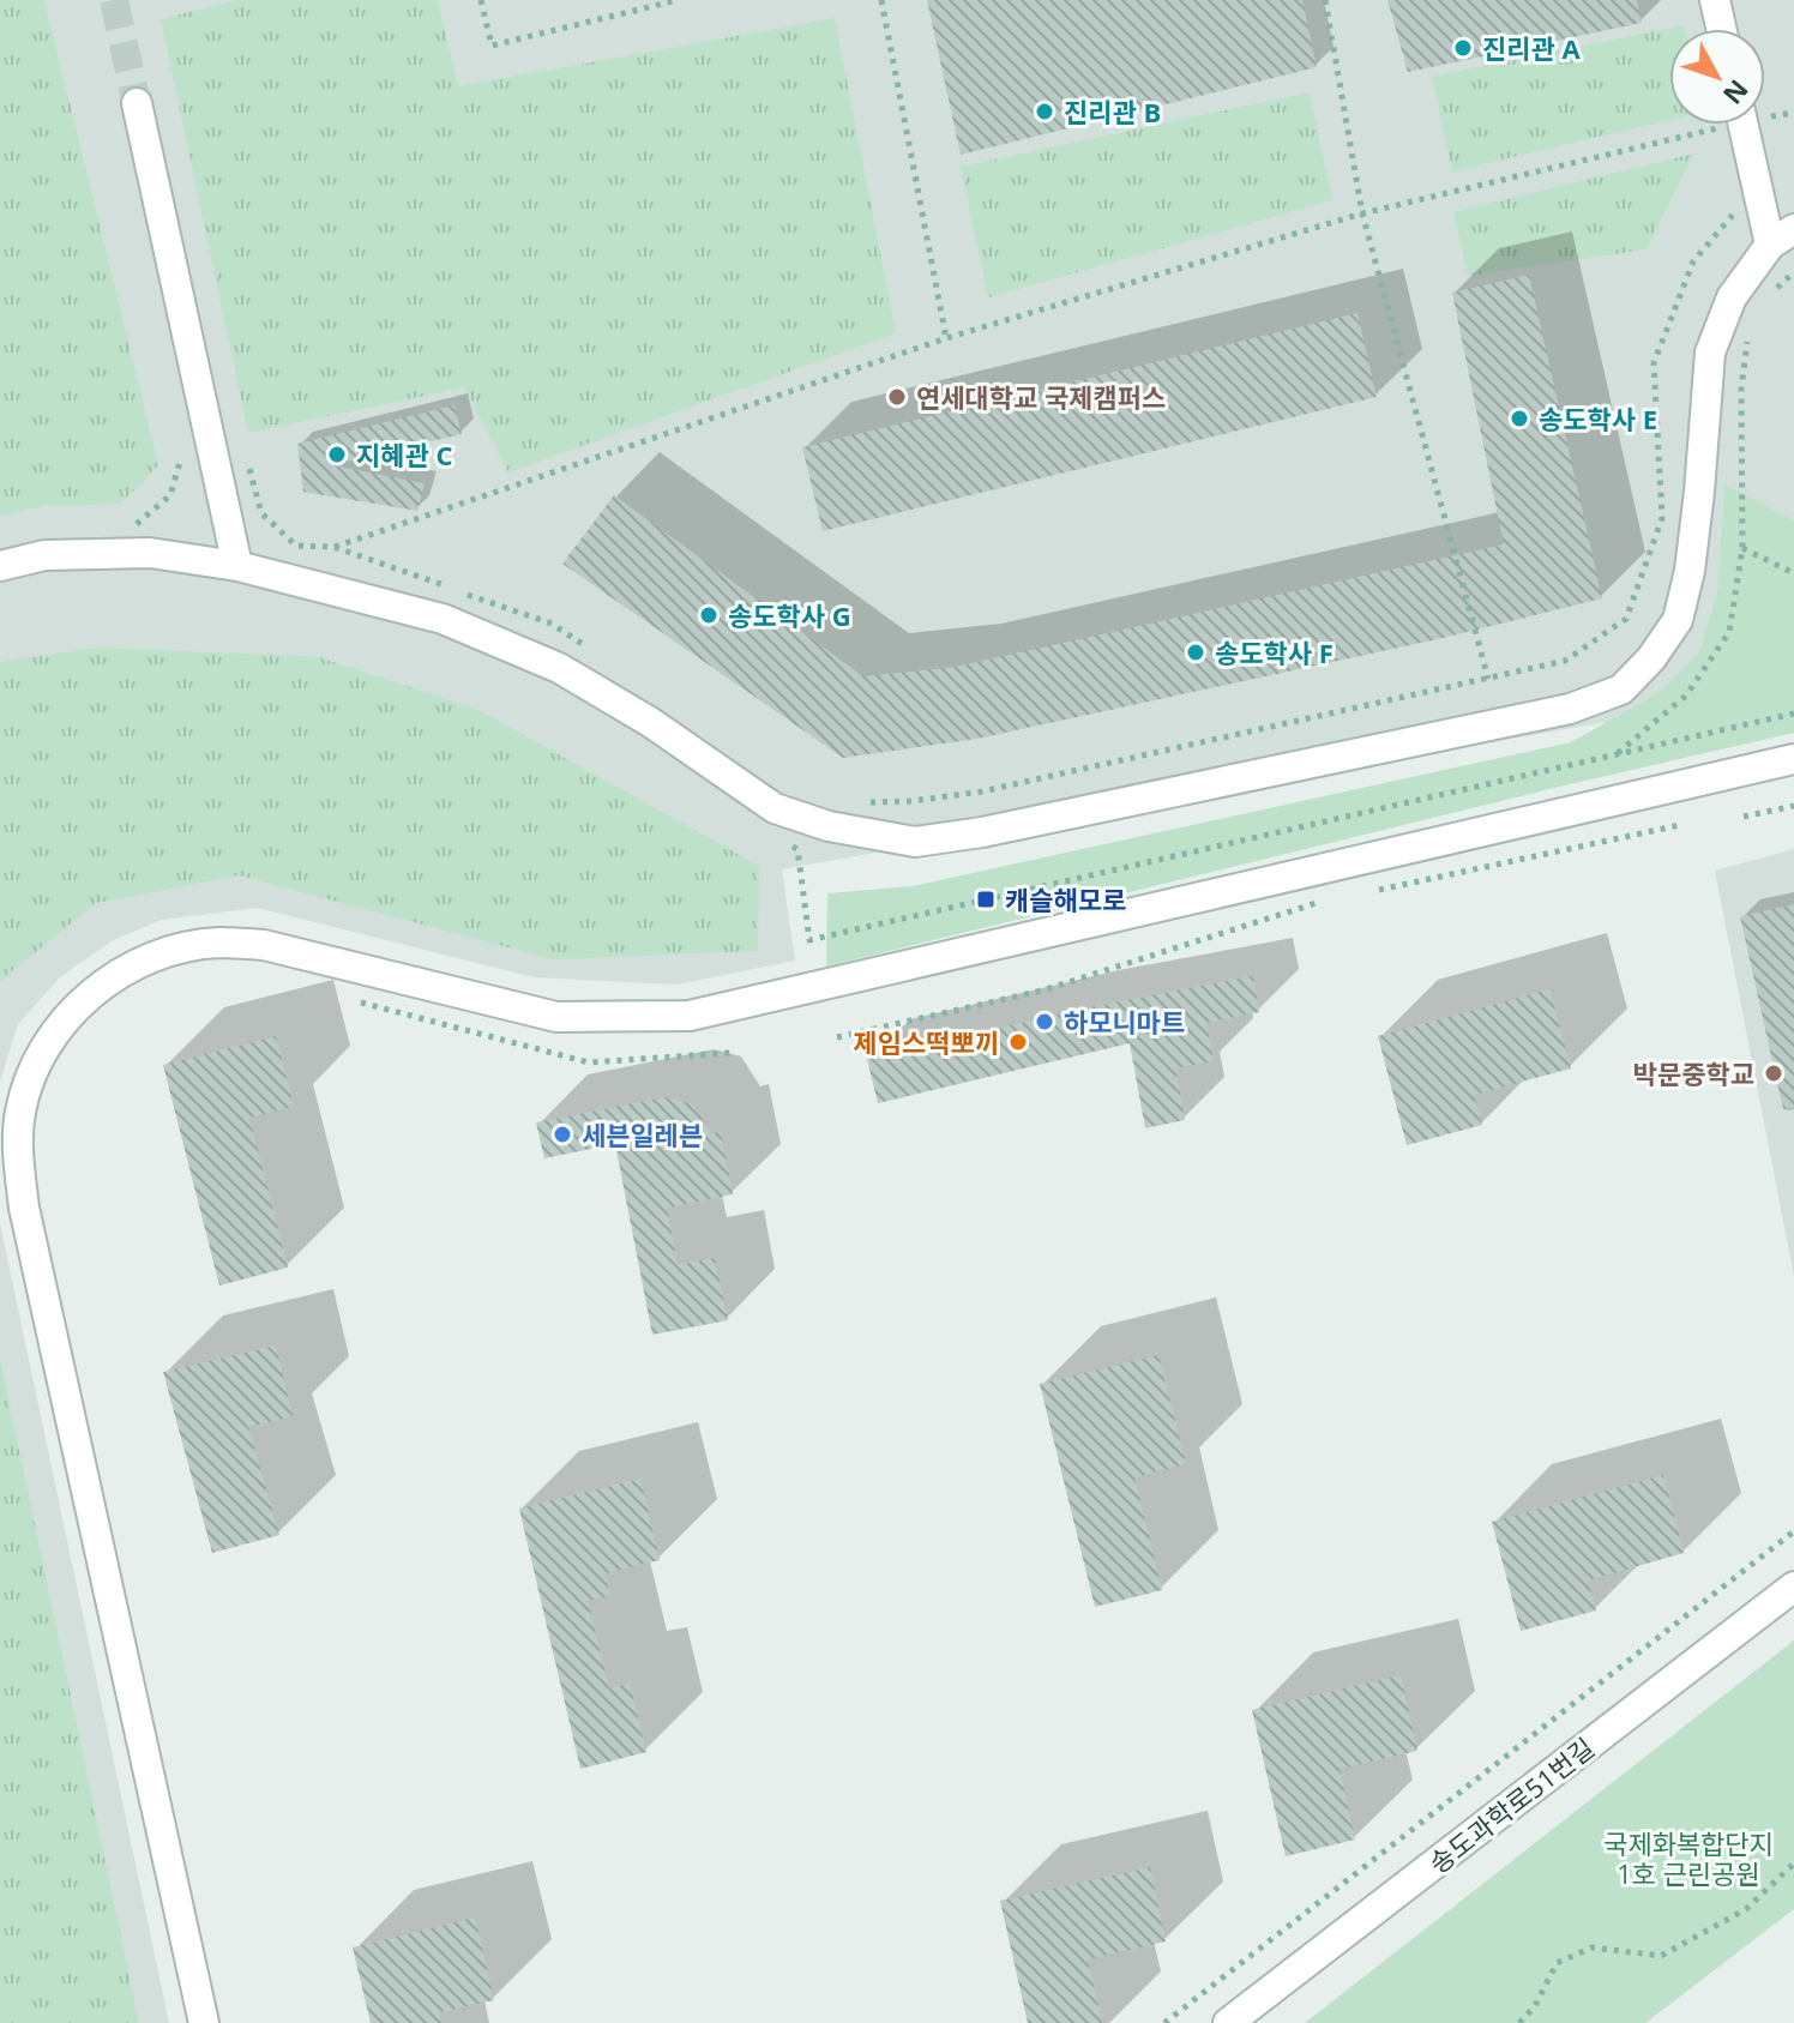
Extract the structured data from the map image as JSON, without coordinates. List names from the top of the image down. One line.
{"streets":{"street":["송도과학로51번길"]},"parks":["국제화복합단지 1호 근린공원"],"places":{"other":["진리관 A","진리관 B","연세대학교 국제캠퍼스","송도학사 E","지혜관 C","송도학사 G","송도학사 F","하모니마트","제임스떡뽀끼","박문중학교","세븐일레븐"],"transit":["캐슬해모로"]},"north":"bottom right"}
